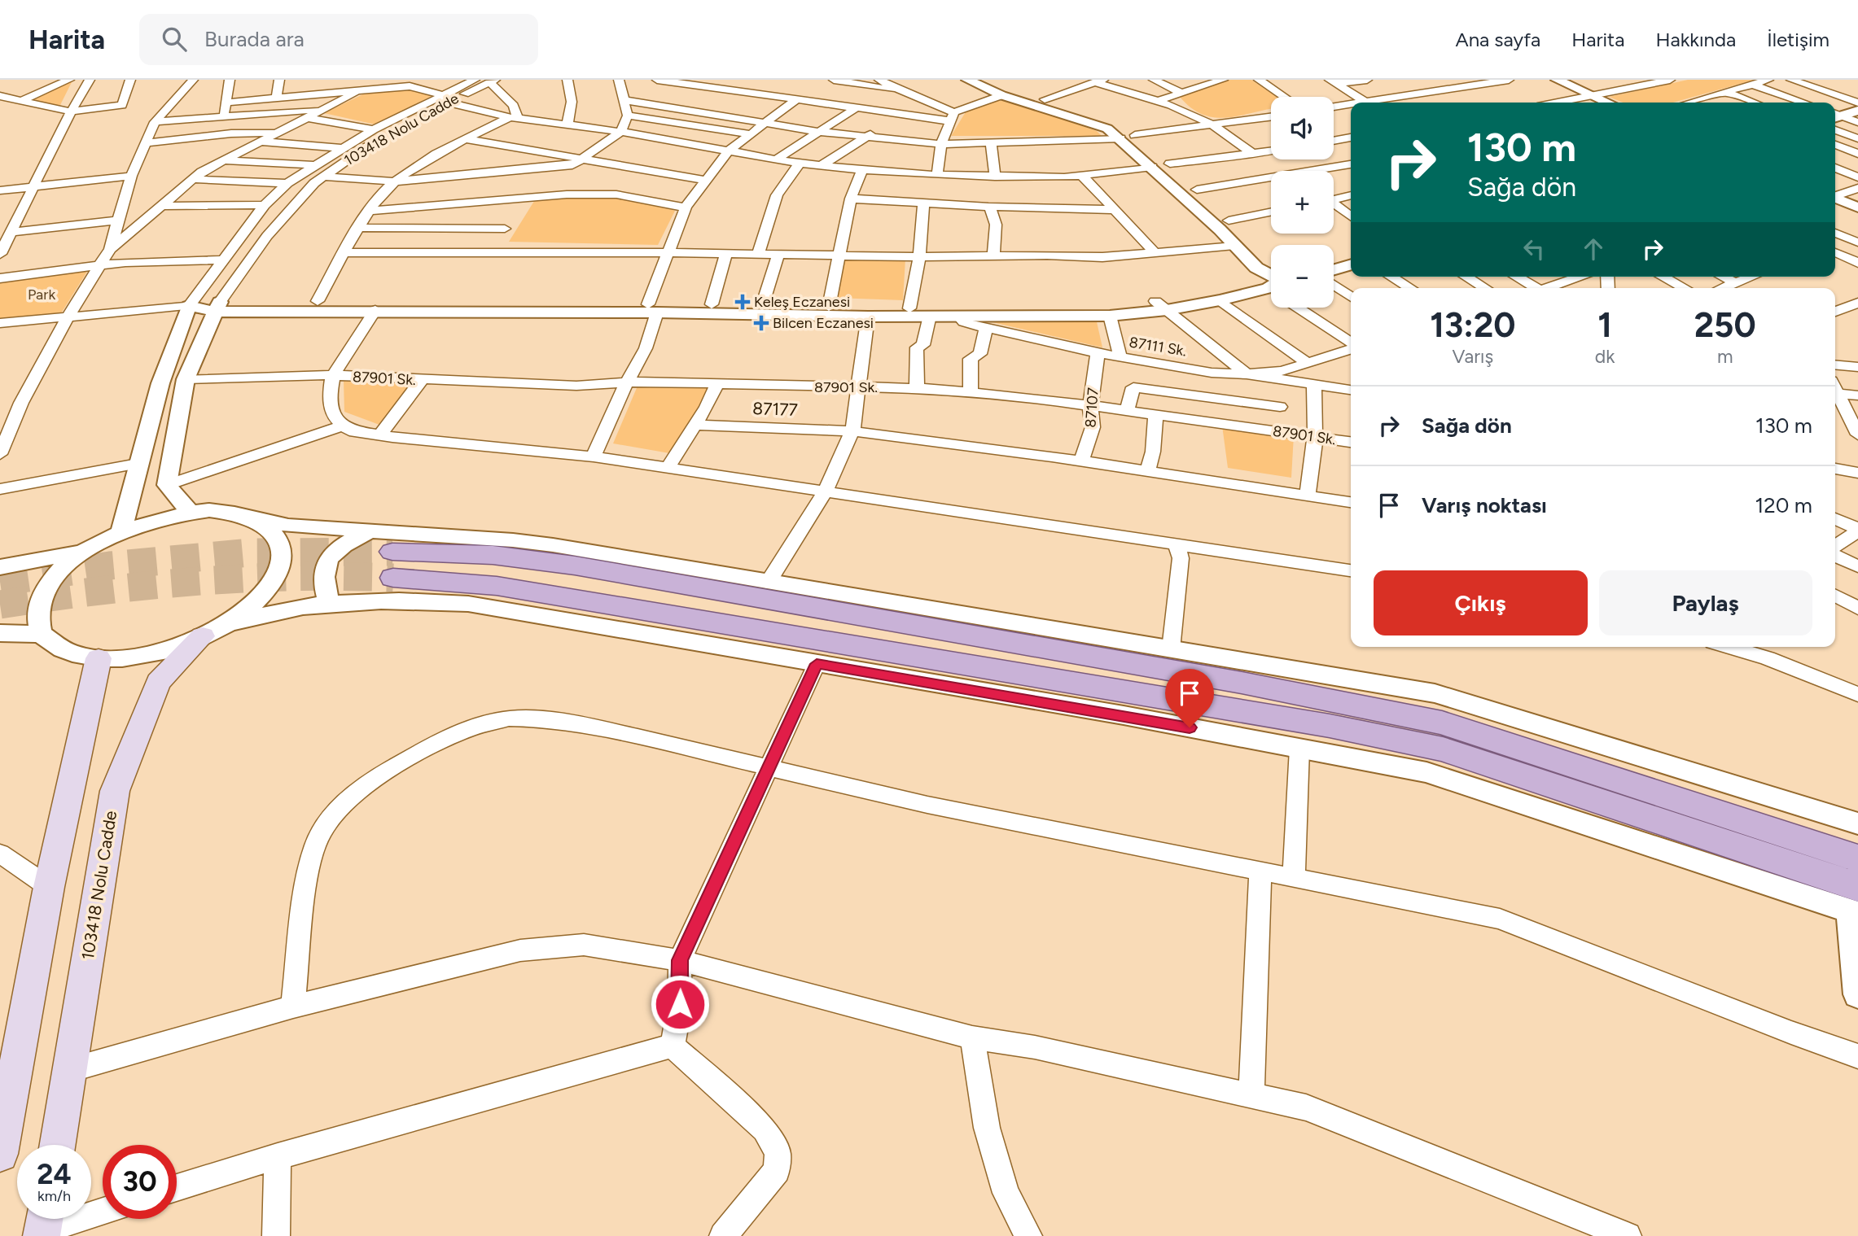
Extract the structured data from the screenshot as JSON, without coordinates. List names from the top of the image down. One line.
{"streets":{"main road":["103418 Nolu Cadde"],"street":["87111 Sk.","87901 Sk.","87107","87177"]},"crossings":[["103418 Nolu Cadde","87901 Sk."],["87111 Sk.","87107"],["87901 Sk.","87107"],["87107","87177"]],"parks":["Park"],"places":{"health":["Keleş Eczanesi","Bilcen Eczanesi"]},"page":{"header":"Harita","search":"Burada ara","nav":["Ana sayfa","Harita","Hakkında","İletişim"],"map_buttons":["+","−"],"turn":["130 m","Sağa dön"],"eta":["13:20","Varış","1","dk","250","m"],"list":[{"name":"Sağa dön","value":"130 m"},{"name":"Varış noktası","value":"120 m"}],"buttons":["Çıkış","Paylaş"],"speed":"24 km/h","limit":"30"}}
